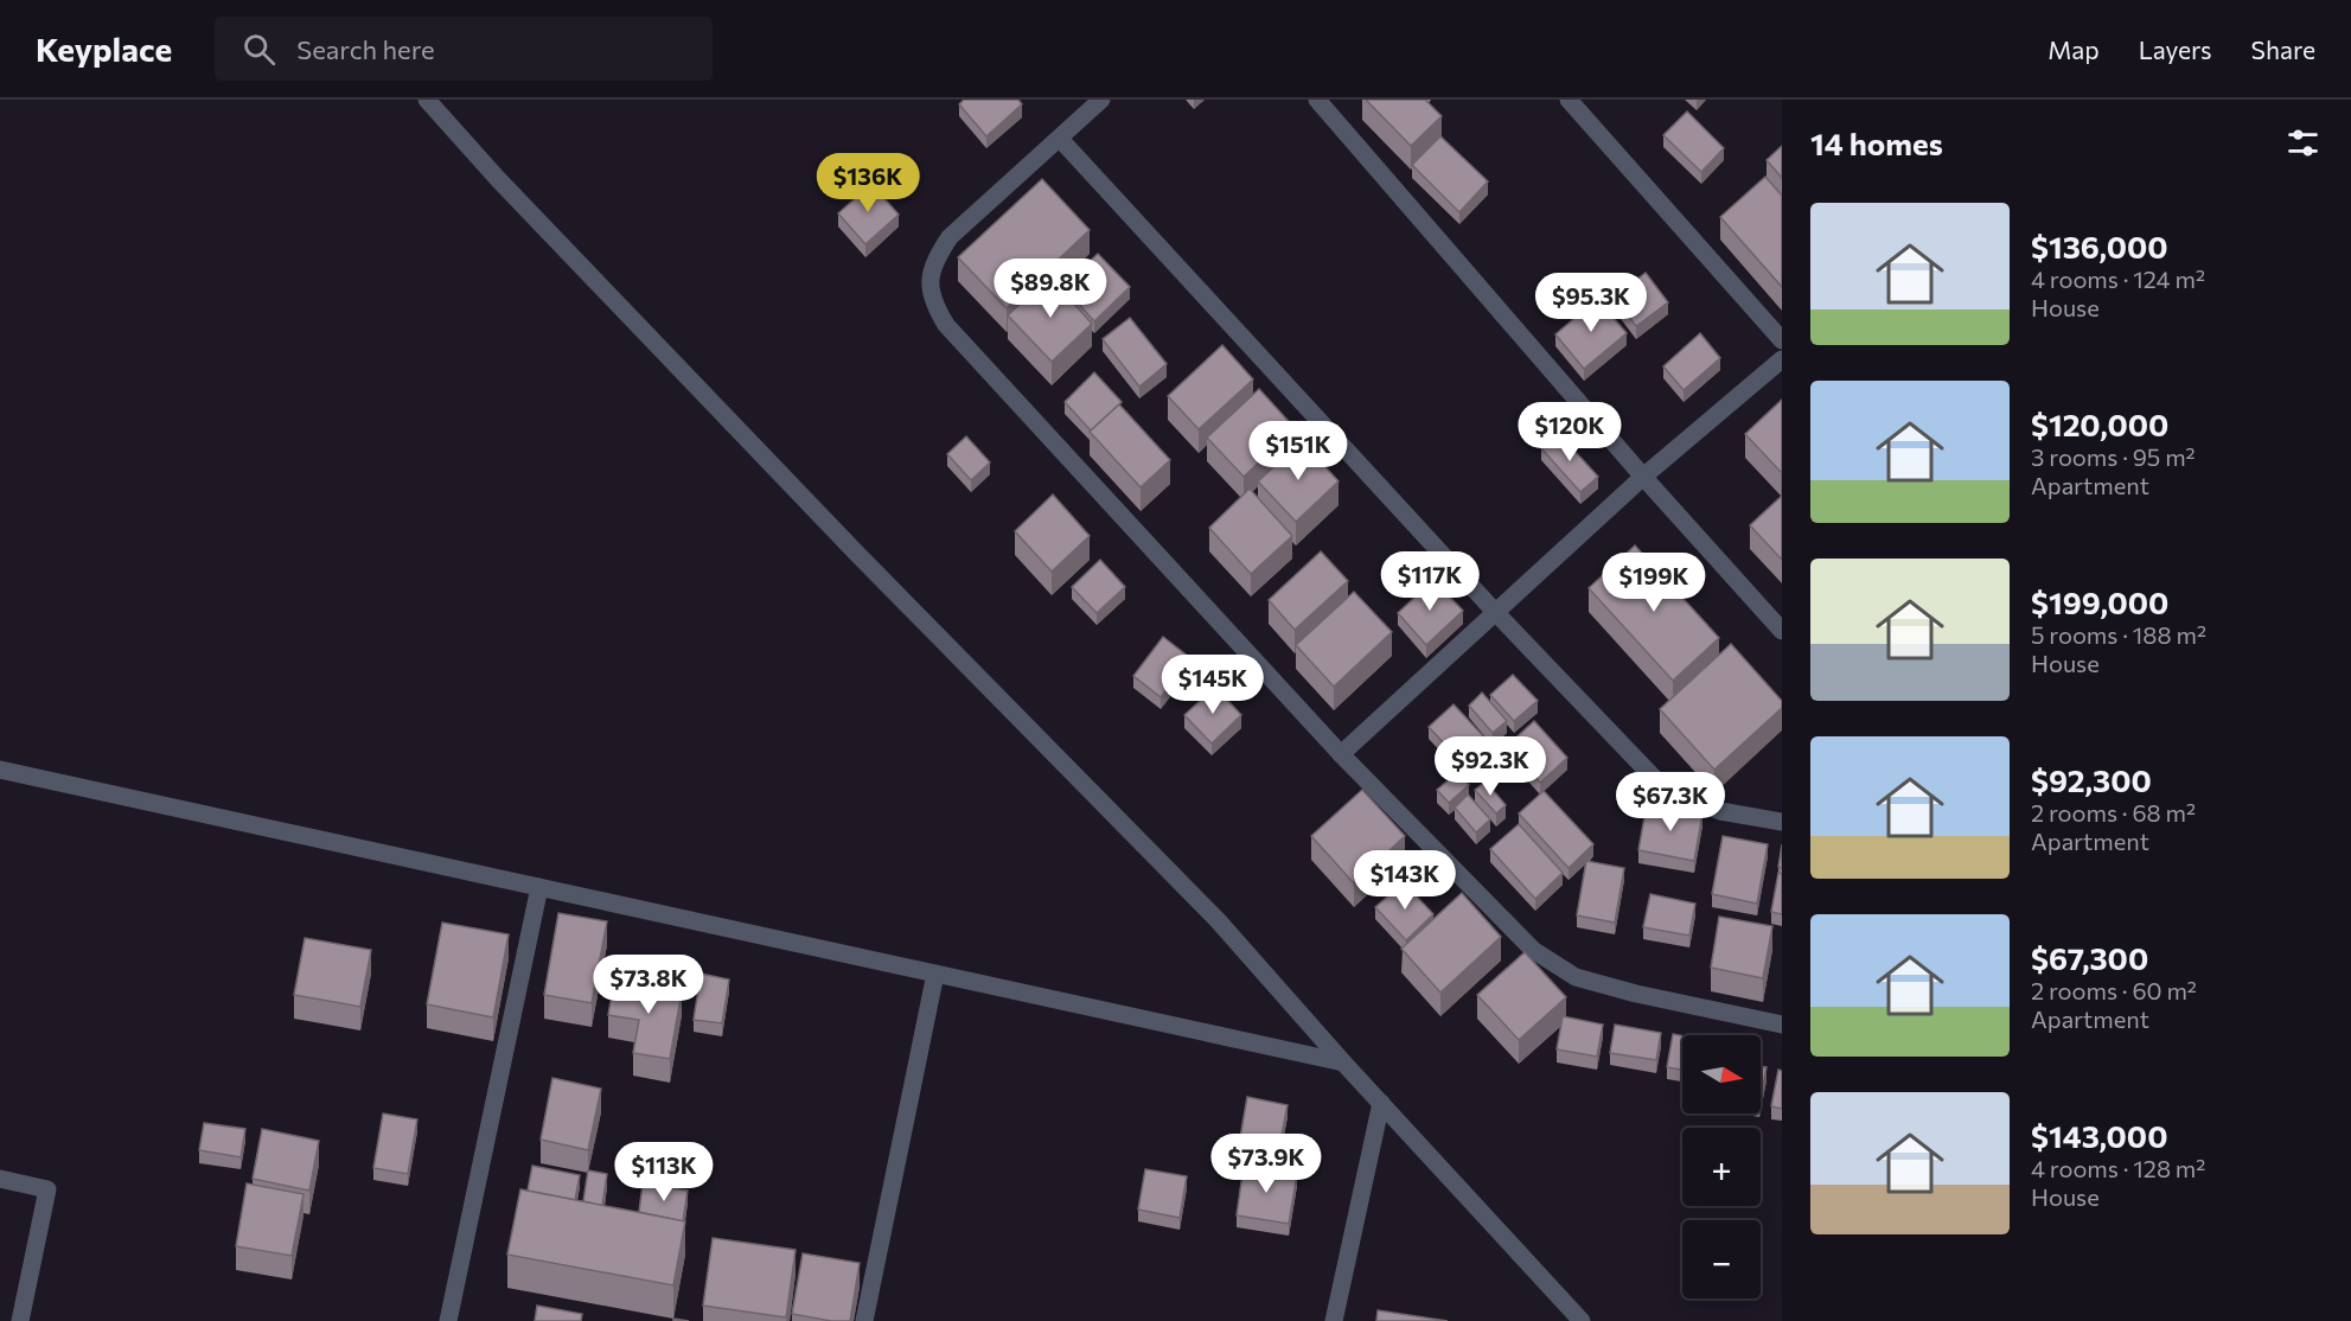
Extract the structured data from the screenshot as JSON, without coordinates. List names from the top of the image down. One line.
{"north":"right","page":{"header":"Keyplace","search":"Search here","nav":["Map","Layers","Share"],"heading":"14 homes","price":["$136K","$89.8K","$95.3K","$120K","$151K","$117K","$199K","$145K","$92.3K","$67.3K","$143K","$73.8K","$73.9K","$113K"],"list":[{"name":"$136,000","note":"4 rooms · 124 m² · House"},{"name":"$120,000","note":"3 rooms · 95 m² · Apartment"},{"name":"$199,000","note":"5 rooms · 188 m² · House"},{"name":"$92,300","note":"2 rooms · 68 m² · Apartment"},{"name":"$67,300","note":"2 rooms · 60 m² · Apartment"},{"name":"$143,000","note":"4 rooms · 128 m² · House"}],"map_buttons":["+","−"]}}
